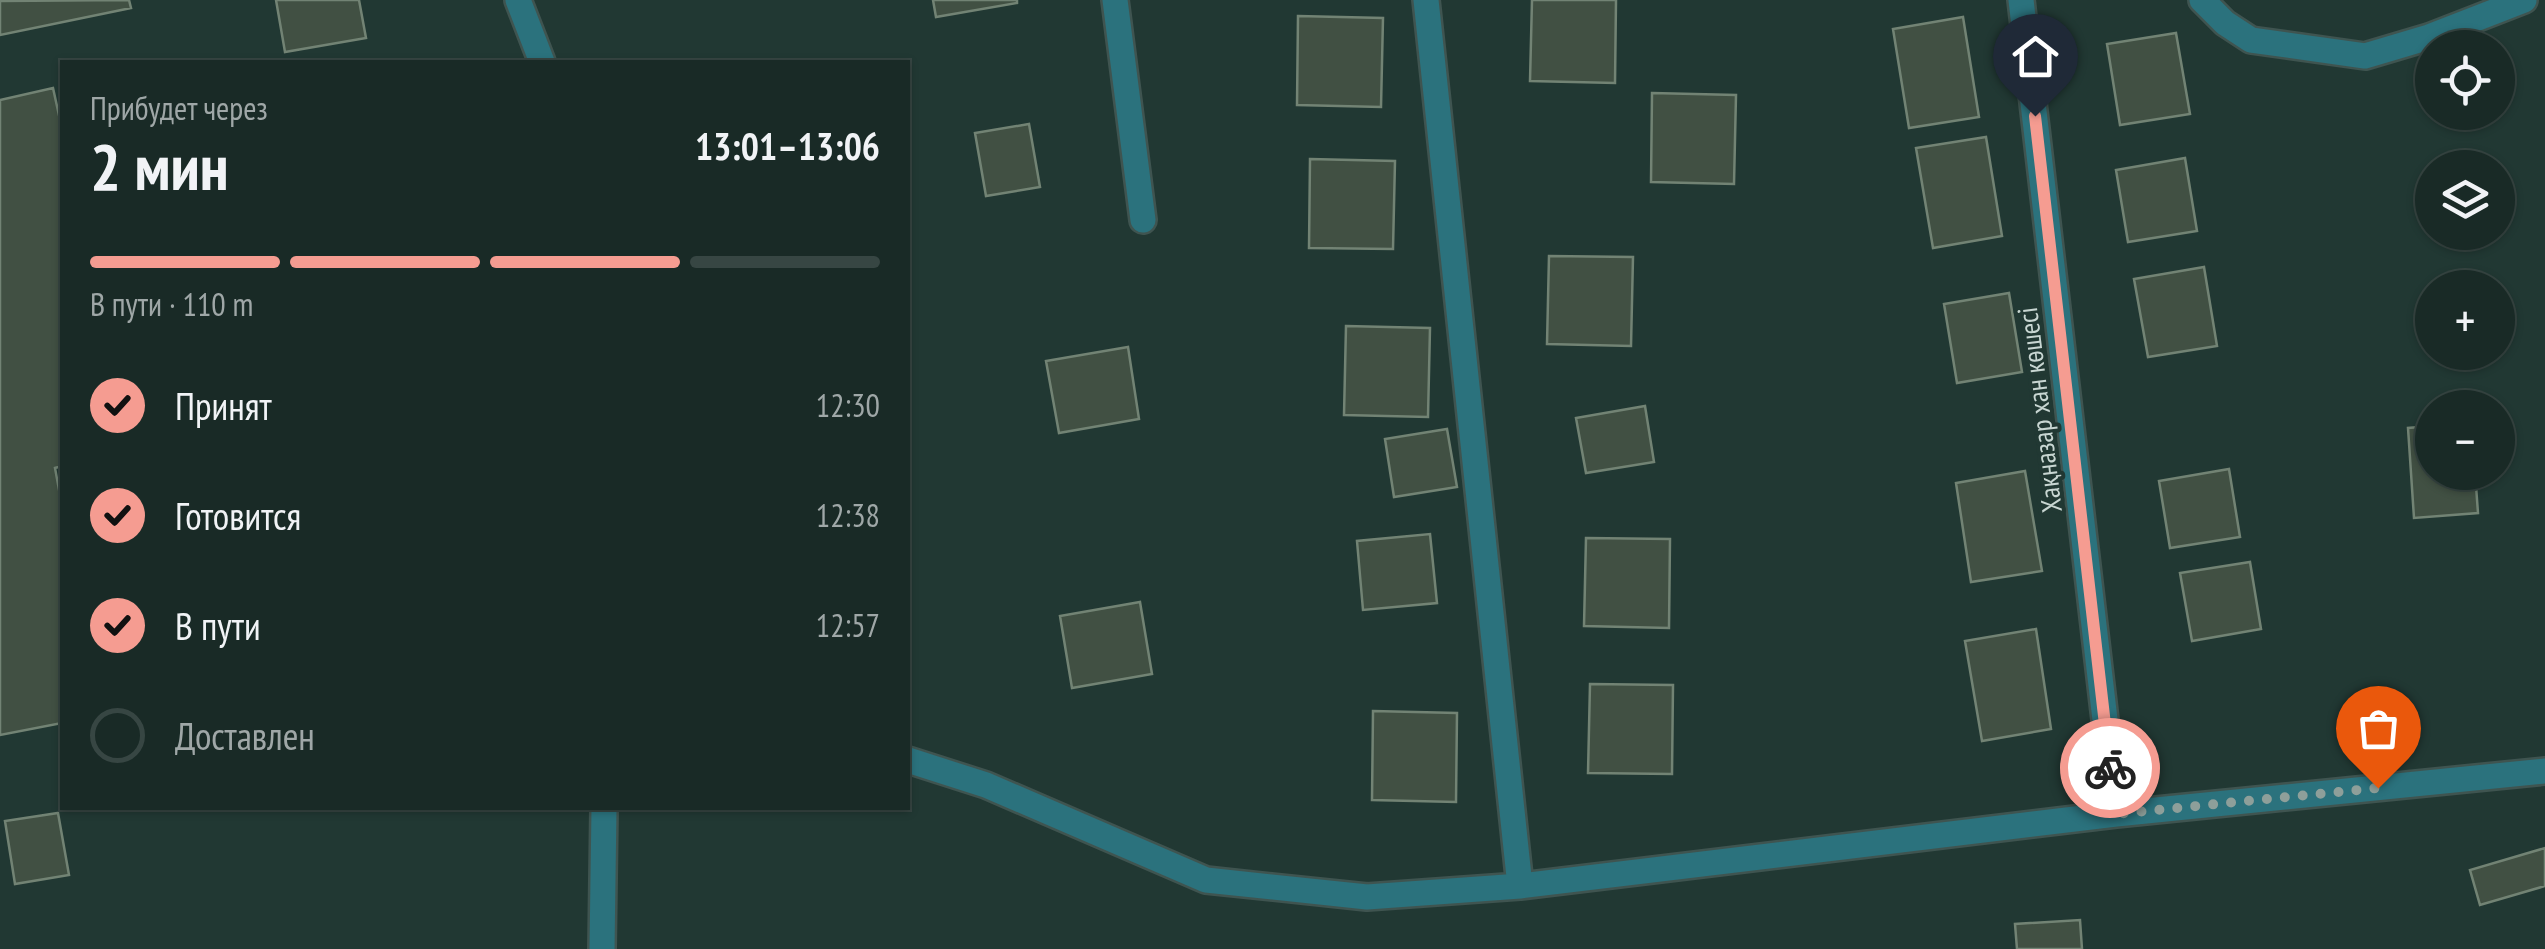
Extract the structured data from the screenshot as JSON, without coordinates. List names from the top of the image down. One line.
{"streets":{"street":["Хақназар хан көшесі"]},"page":{"map_buttons":["+","−"],"heading":["2 мин","Прибудет через","13:01–13:06"],"bar":"В пути · 110 m","list":[["Принят","12:30"],["Готовится","12:38"],["В пути","12:57"],"Доставлен"]}}
